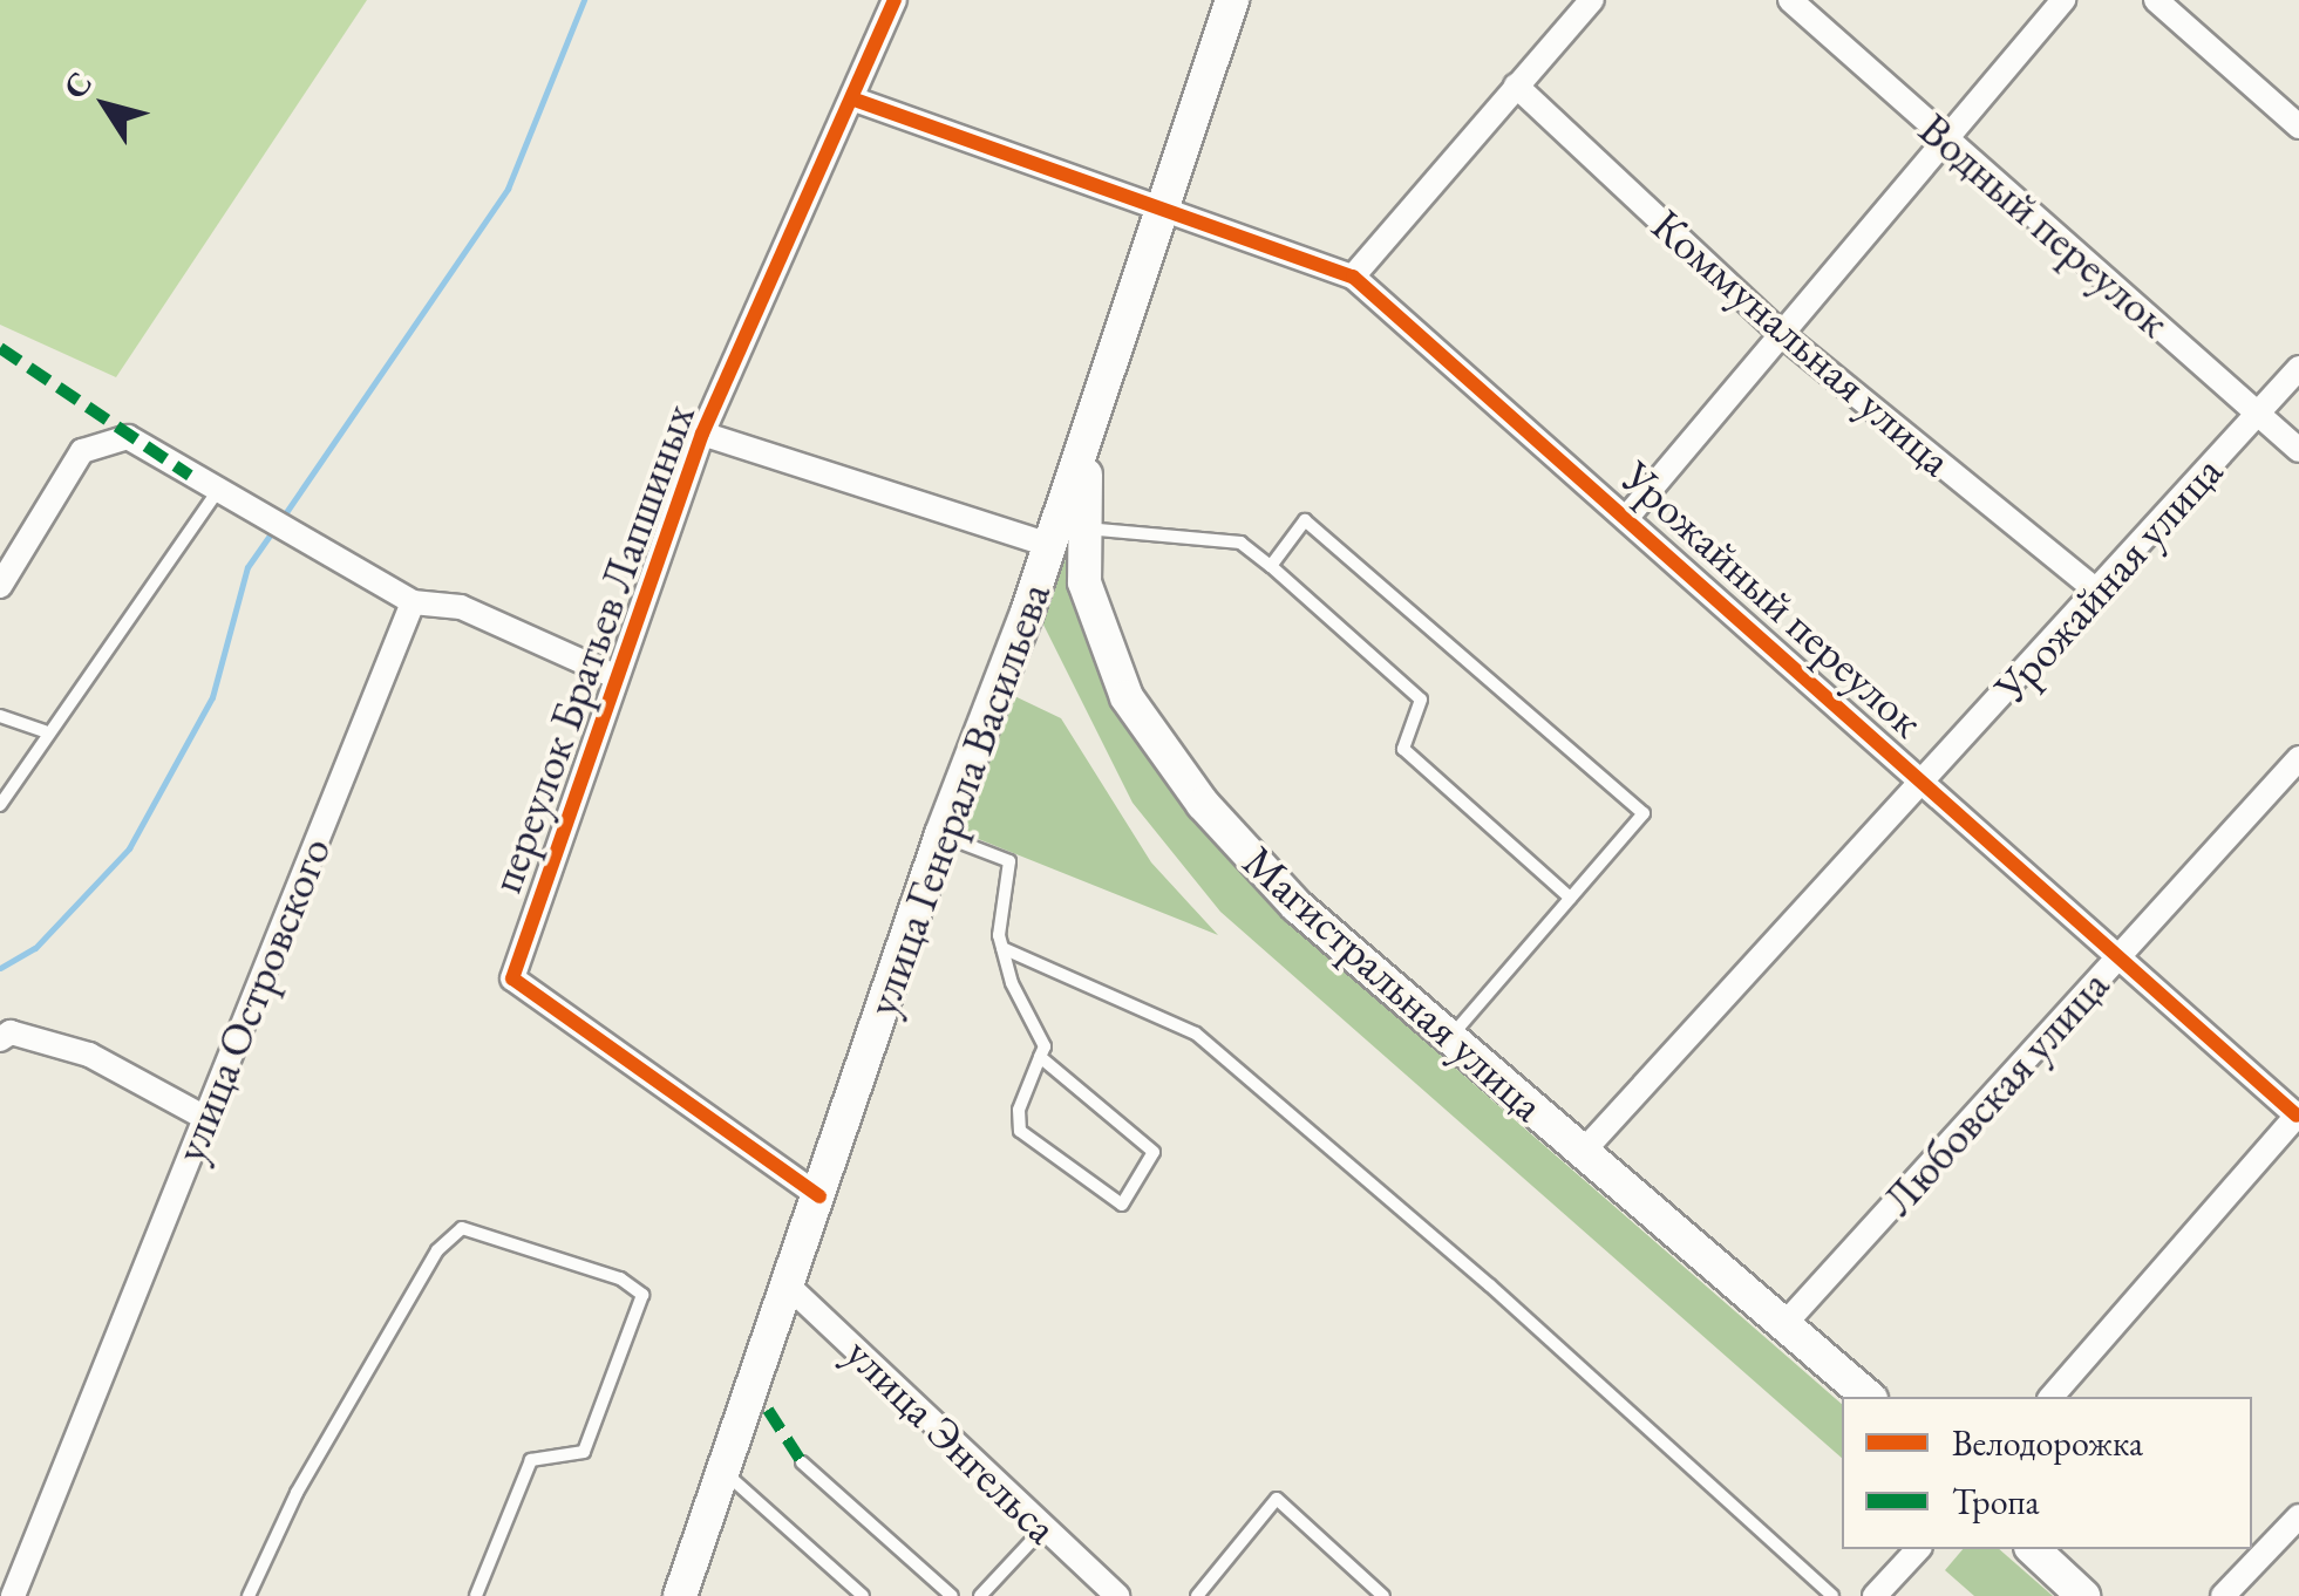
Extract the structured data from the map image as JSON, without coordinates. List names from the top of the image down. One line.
{"streets":{"main road":["улица Генерала Васильева","Магистральная улица"],"street":["Водный переулок","Коммунальная улица","Урожайная улица","Урожайный переулок","переулок Братьев Лапшиных","улица Островского","Любовская улица","улица Энгельса"]},"crossings":[["Водный переулок","Урожайная улица"],["Коммунальная улица","Урожайная улица"],["Урожайная улица","Урожайный переулок"],["Урожайная улица","Магистральная улица"],["Урожайный переулок","переулок Братьев Лапшиных"],["Урожайный переулок","улица Генерала Васильева"],["Урожайный переулок","Любовская улица"],["переулок Братьев Лапшиных","улица Генерала Васильева"],["улица Генерала Васильева","Магистральная улица"],["улица Генерала Васильева","улица Энгельса"],["Магистральная улица","Любовская улица"]],"legend":["Велодорожка","Тропа"],"north":"top left"}
